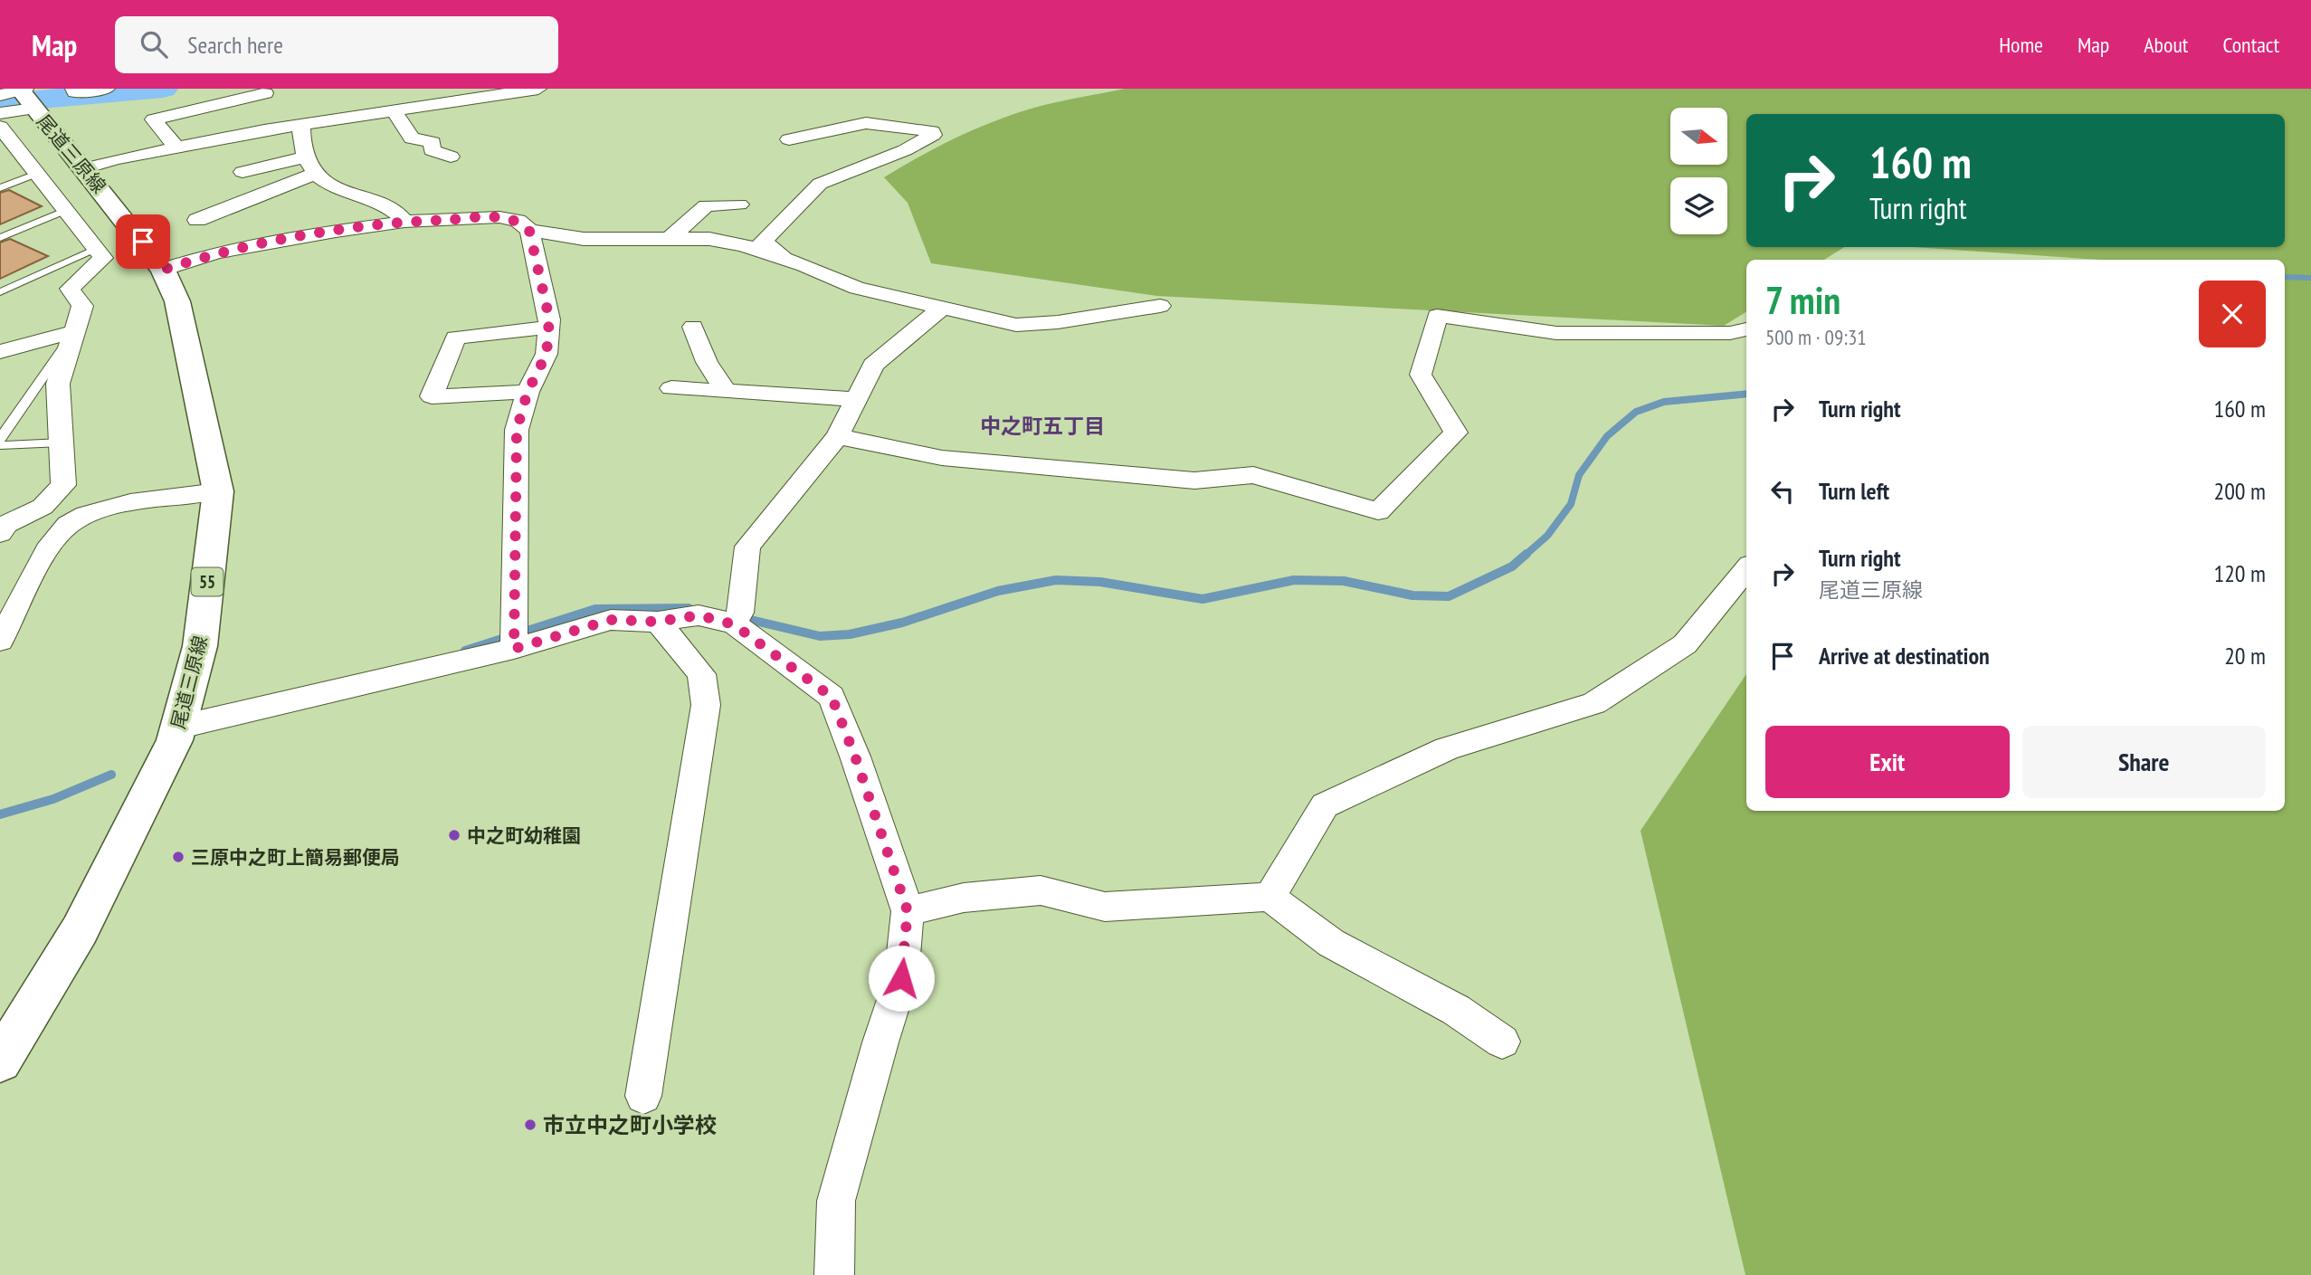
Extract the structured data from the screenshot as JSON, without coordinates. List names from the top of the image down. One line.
{"streets":{"main road":["尾道三原線","55"]},"districts":["中之町五丁目"],"places":["中之町幼稚園","三原中之町上簡易郵便局","市立中之町小学校"],"north":"right","page":{"header":"Map","search":"Search here","nav":["Home","Map","About","Contact"],"turn":["160 m","Turn right"],"heading":["7 min","500 m · 09:31"],"list":[{"name":"Turn right","value":"160 m"},{"name":"Turn left","value":"200 m"},{"name":"Turn right","note":"尾道三原線","value":"120 m"},{"name":"Arrive at destination","value":"20 m"}],"buttons":["Exit","Share"]}}
